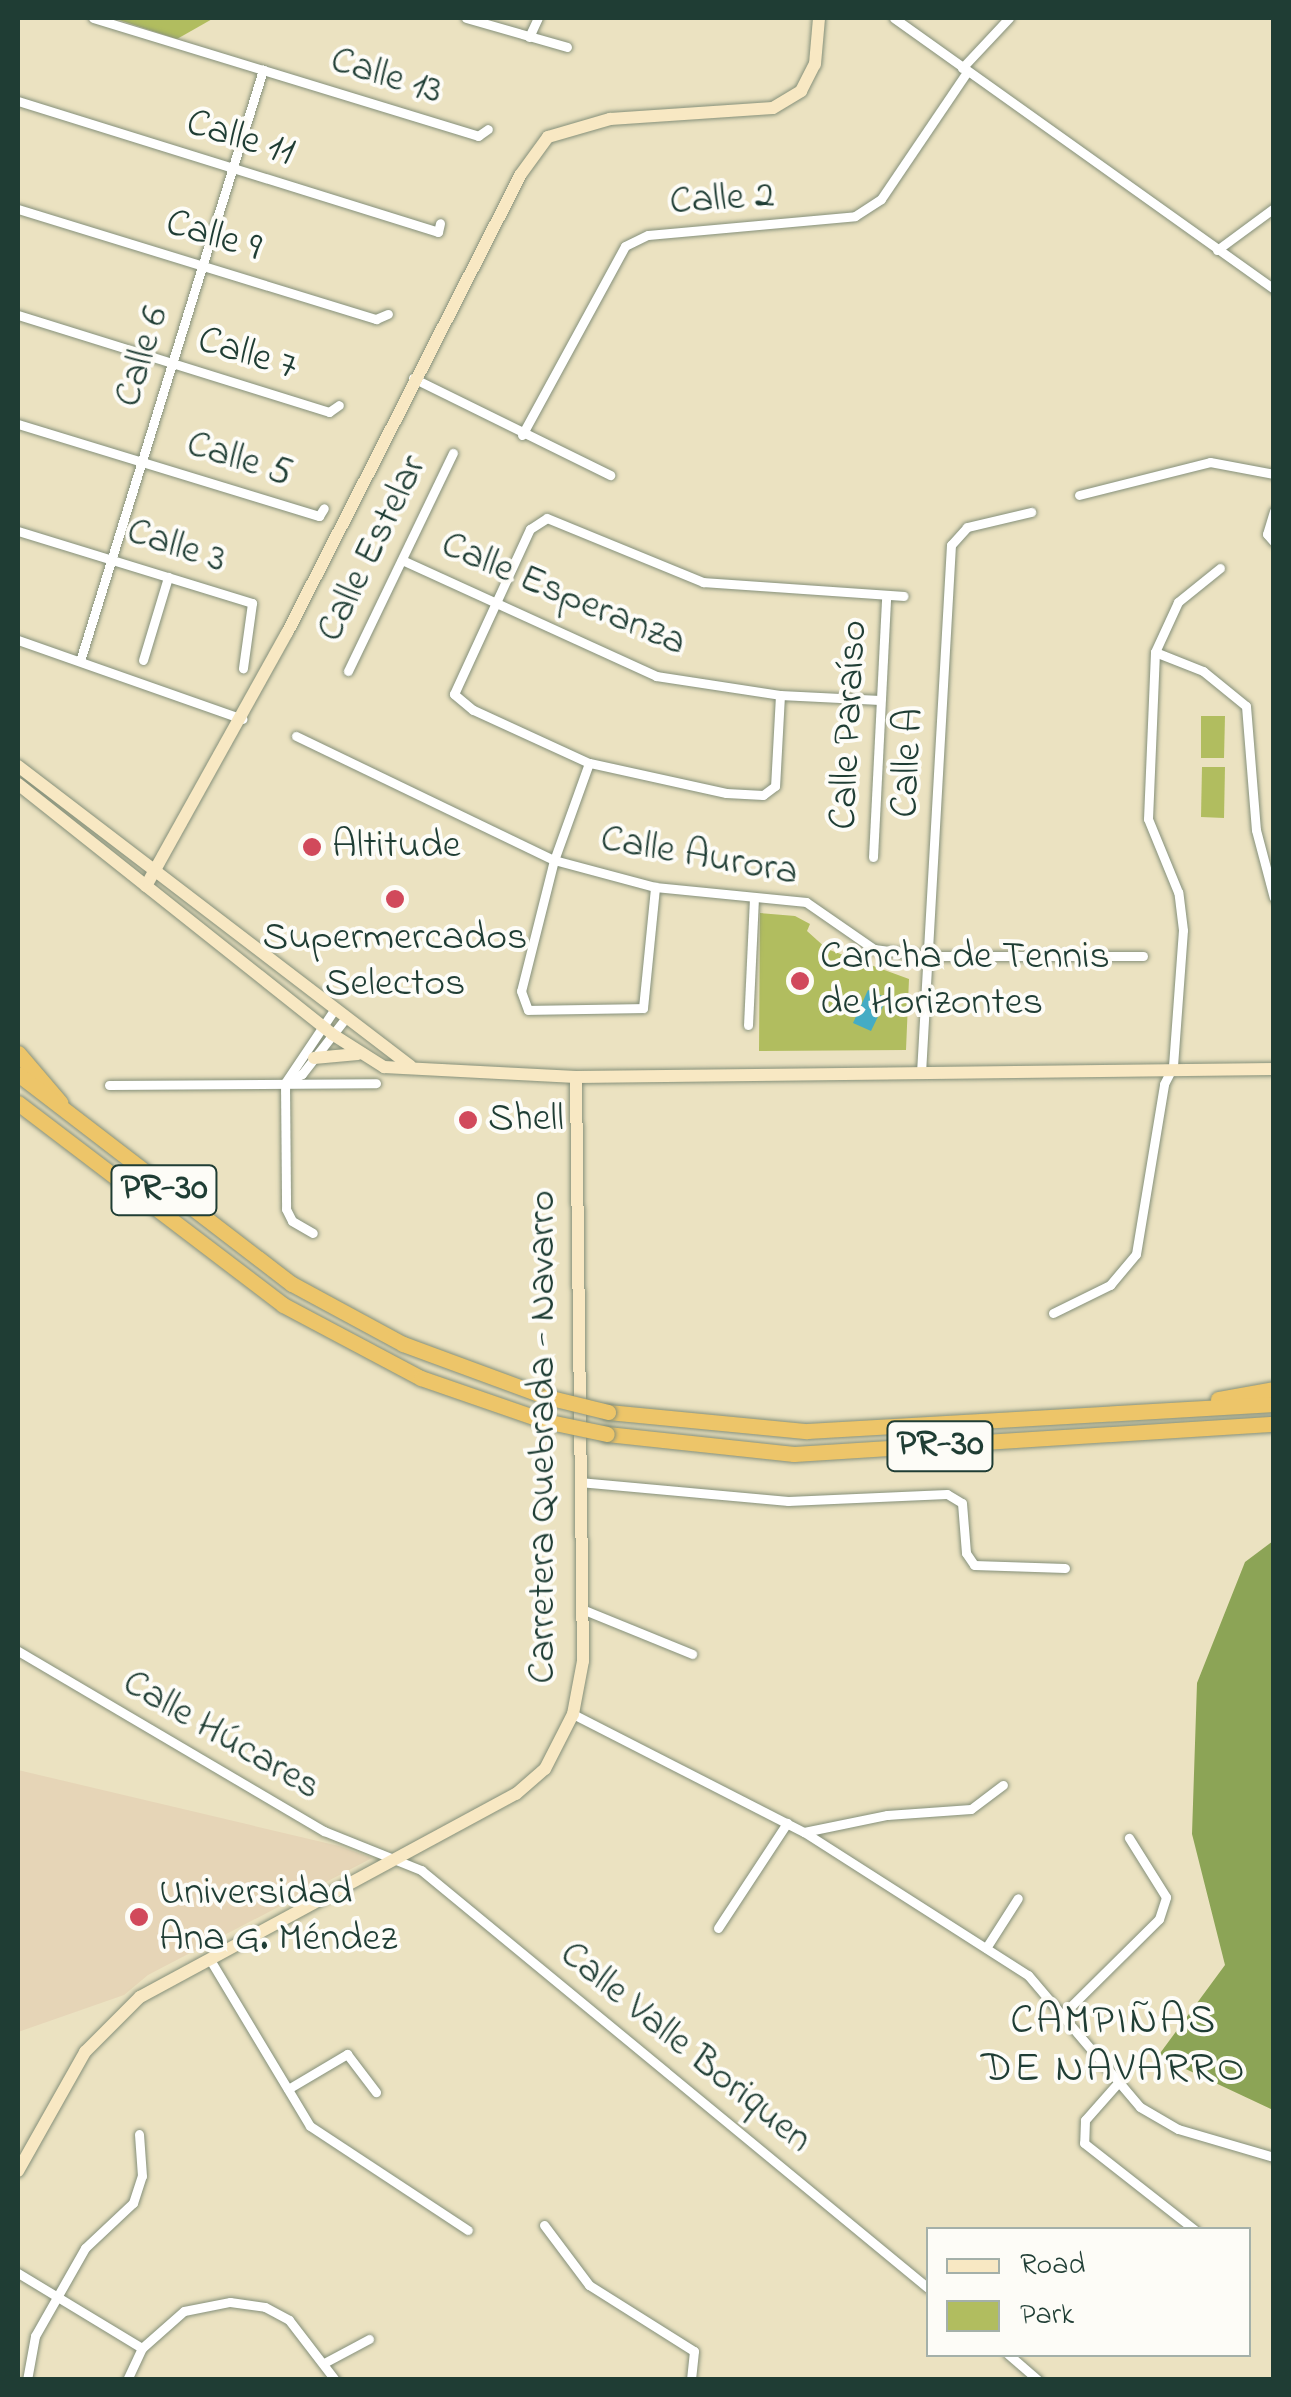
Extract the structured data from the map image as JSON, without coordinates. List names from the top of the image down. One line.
{"streets":{"highway":["PR-30"],"street":["Calle 13","Calle 11","Calle 2","Calle 9","Calle 7","Calle 6","Calle 5","Calle 3","Calle Estelar","Calle Esperanza","Calle Paraíso","Calle A","Calle Aurora","Carretera Quebrada - Navarro","Calle Húcares","Calle Valle Boriquen"]},"crossings":[["Calle 13","Calle 6"],["Calle 11","Calle 6"],["Calle 9","Calle 6"],["Calle 7","Calle 6"],["Calle 6","Calle 5"],["Calle 6","Calle 3"],["Calle Estelar","Calle Esperanza"],["Calle Esperanza","Calle Paraíso"],["Calle A","Calle Aurora"],["Carretera Quebrada - Navarro","Calle Húcares"],["Carretera Quebrada - Navarro","Calle Valle Boriquen"],["Calle Húcares","Calle Valle Boriquen"]],"districts":["CAMPIÑAS DE NAVARRO"],"places":["Altitude","Supermercados Selectos","Cancha de Tennis de Horizontes","Shell","Universidad Ana G. Méndez"],"legend":["Road","Park"]}
